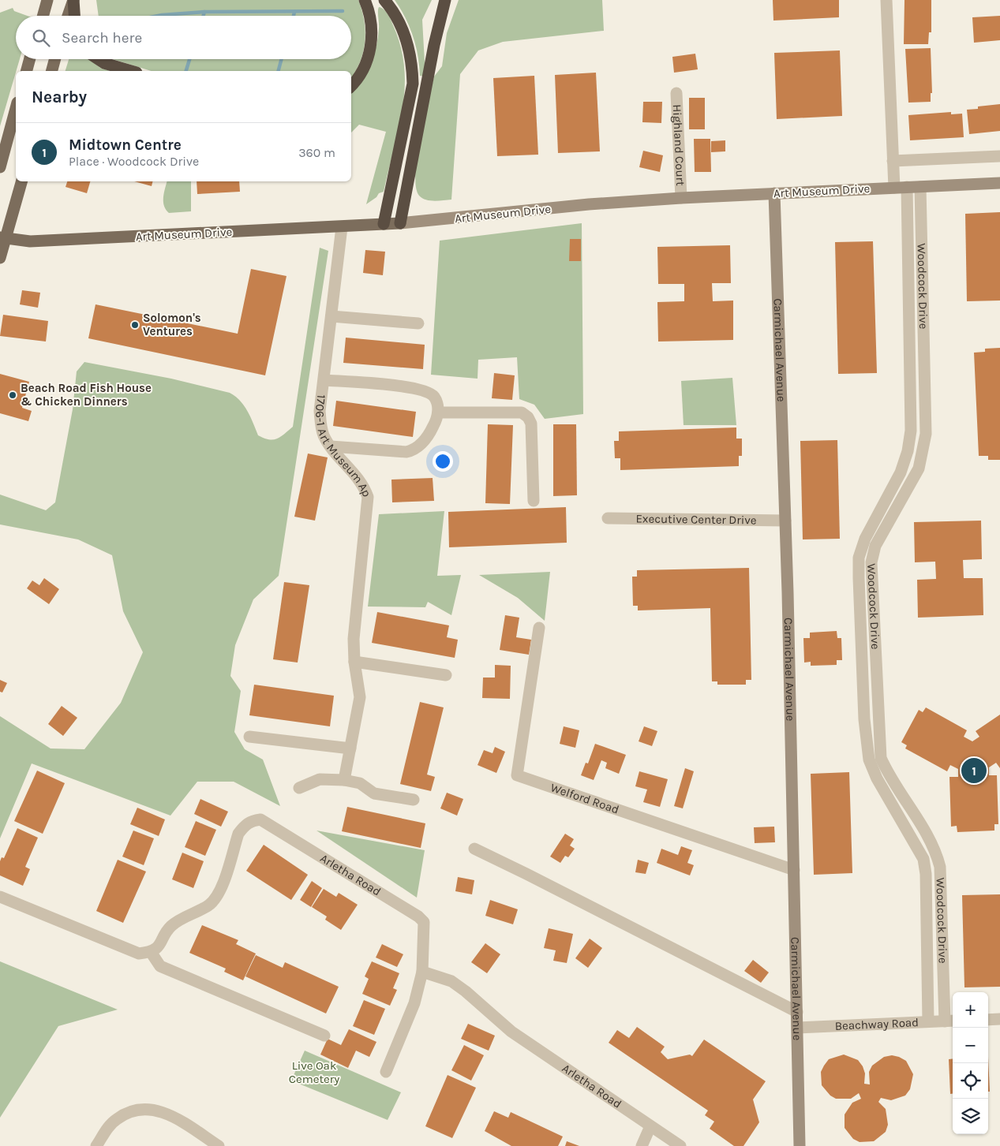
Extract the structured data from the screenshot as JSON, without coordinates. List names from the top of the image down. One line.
{"streets":{"main road":["Art Museum Drive"],"street":["Highland Court","Woodcock Drive","Carmichael Avenue","1706-1 Art Museum Ap","Executive Center Drive","Welford Road","Arletha Road","Beachway Road"]},"crossings":[["Highland Court","Art Museum Drive"],["Art Museum Drive","Woodcock Drive"],["Art Museum Drive","Carmichael Avenue"],["Art Museum Drive","1706-1 Art Museum Ap"],["Woodcock Drive","Beachway Road"],["Carmichael Avenue","Executive Center Drive"],["Carmichael Avenue","Welford Road"],["Carmichael Avenue","Beachway Road"]],"parks":["Live Oak Cemetery"],"places":["Solomon's Ventures","Beach Road Fish House & Chicken Dinners"],"page":{"search":"Search here","heading":"Nearby","list":[{"mark":"1","name":"Midtown Centre","note":"Place · Woodcock Drive","value":"360 m"}],"pins":"1","map_buttons":["+","−"]}}
